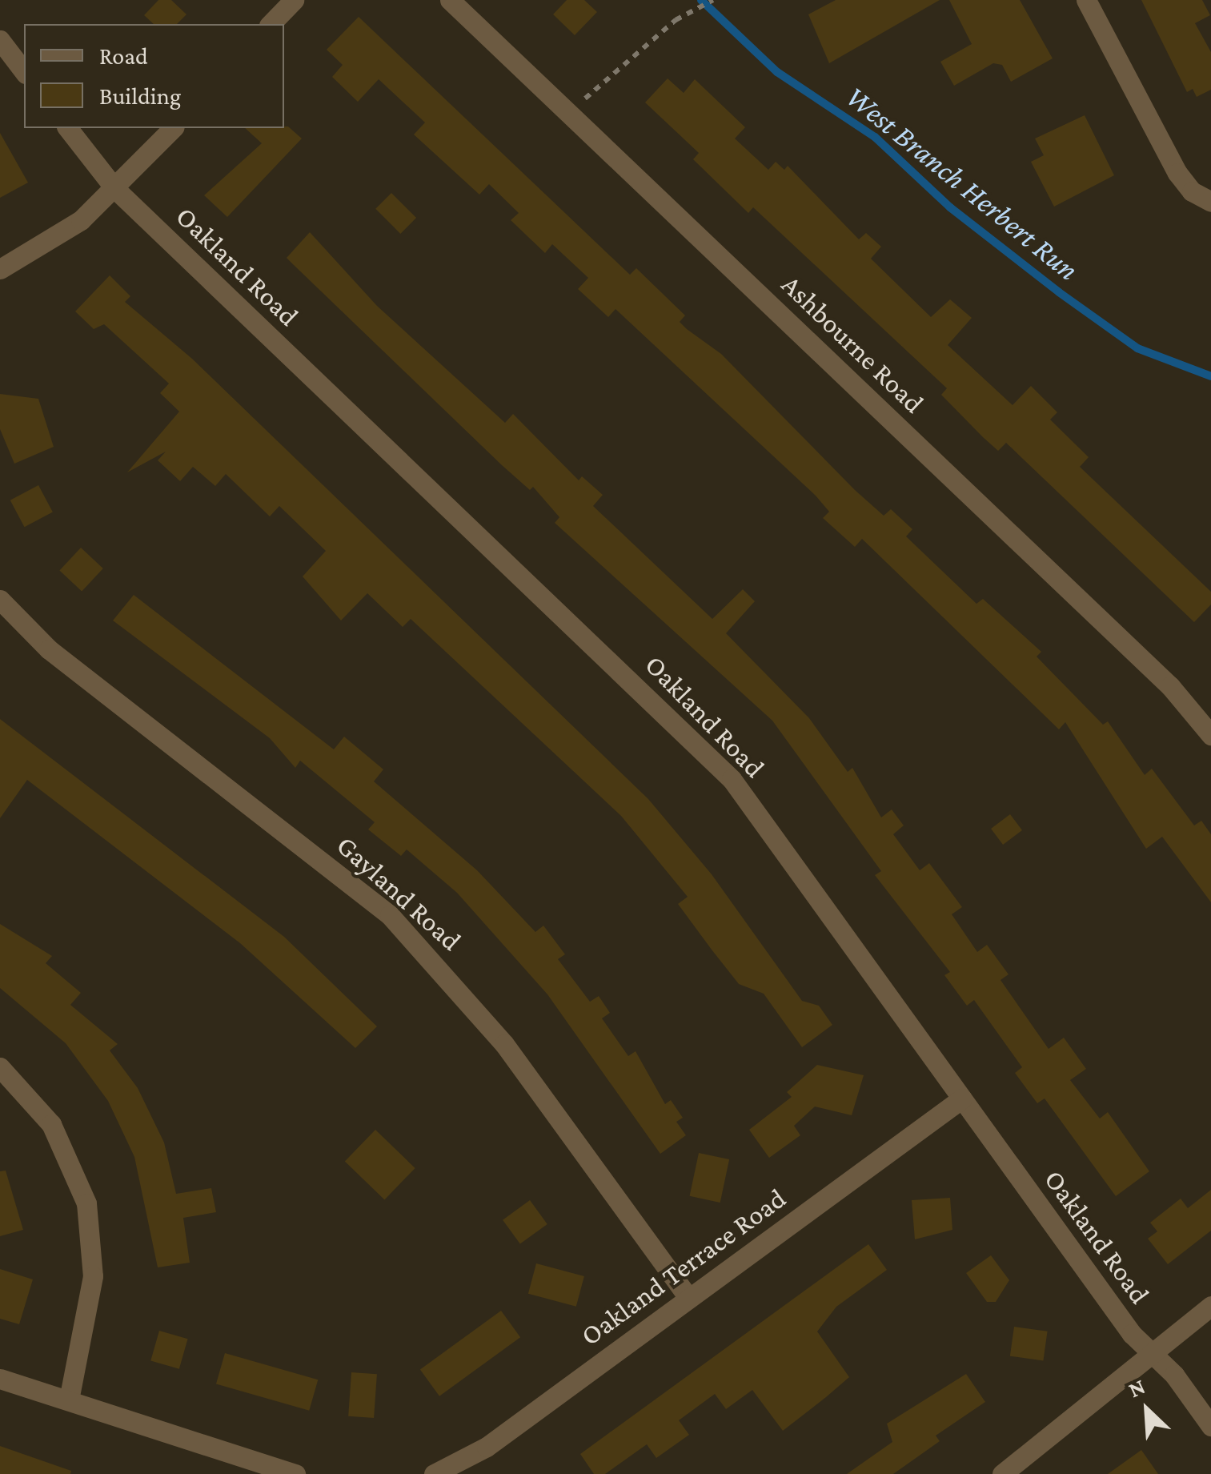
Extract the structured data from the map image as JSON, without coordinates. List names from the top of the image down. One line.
{"streets":{"street":["Oakland Road","Ashbourne Road","Gayland Road","Oakland Terrace Road"]},"crossings":[["Oakland Road","Oakland Terrace Road"],["Gayland Road","Oakland Terrace Road"]],"water":["West Branch Herbert Run"],"legend":["Road","Building"],"north":"top left"}
